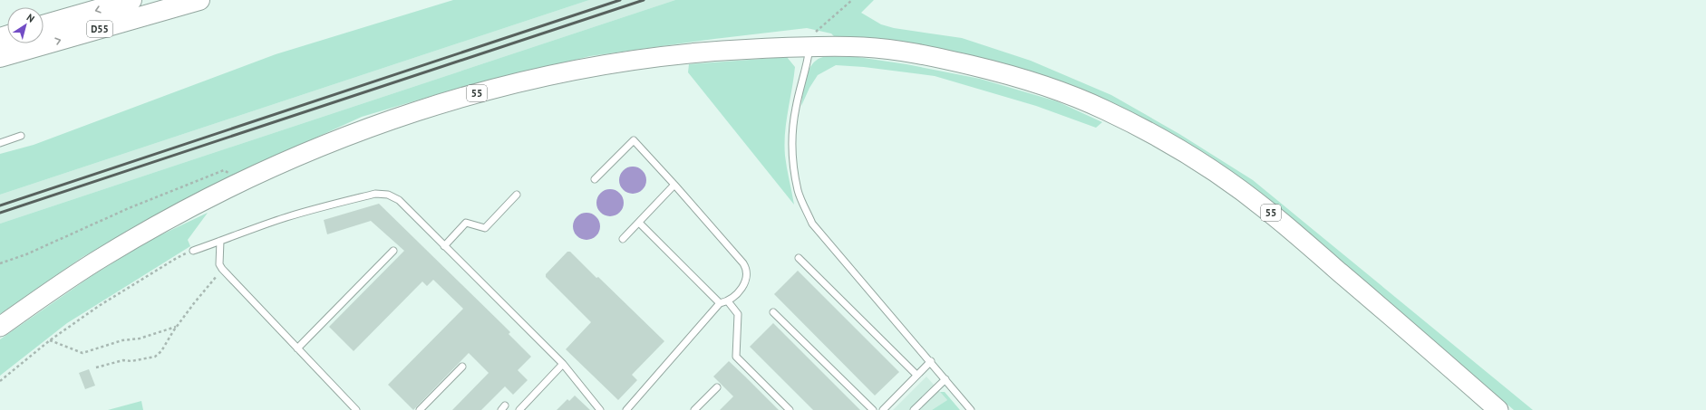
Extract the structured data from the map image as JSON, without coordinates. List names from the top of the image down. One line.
{"streets":{"highway":["D55"],"main road":["55"]},"north":"top right"}
